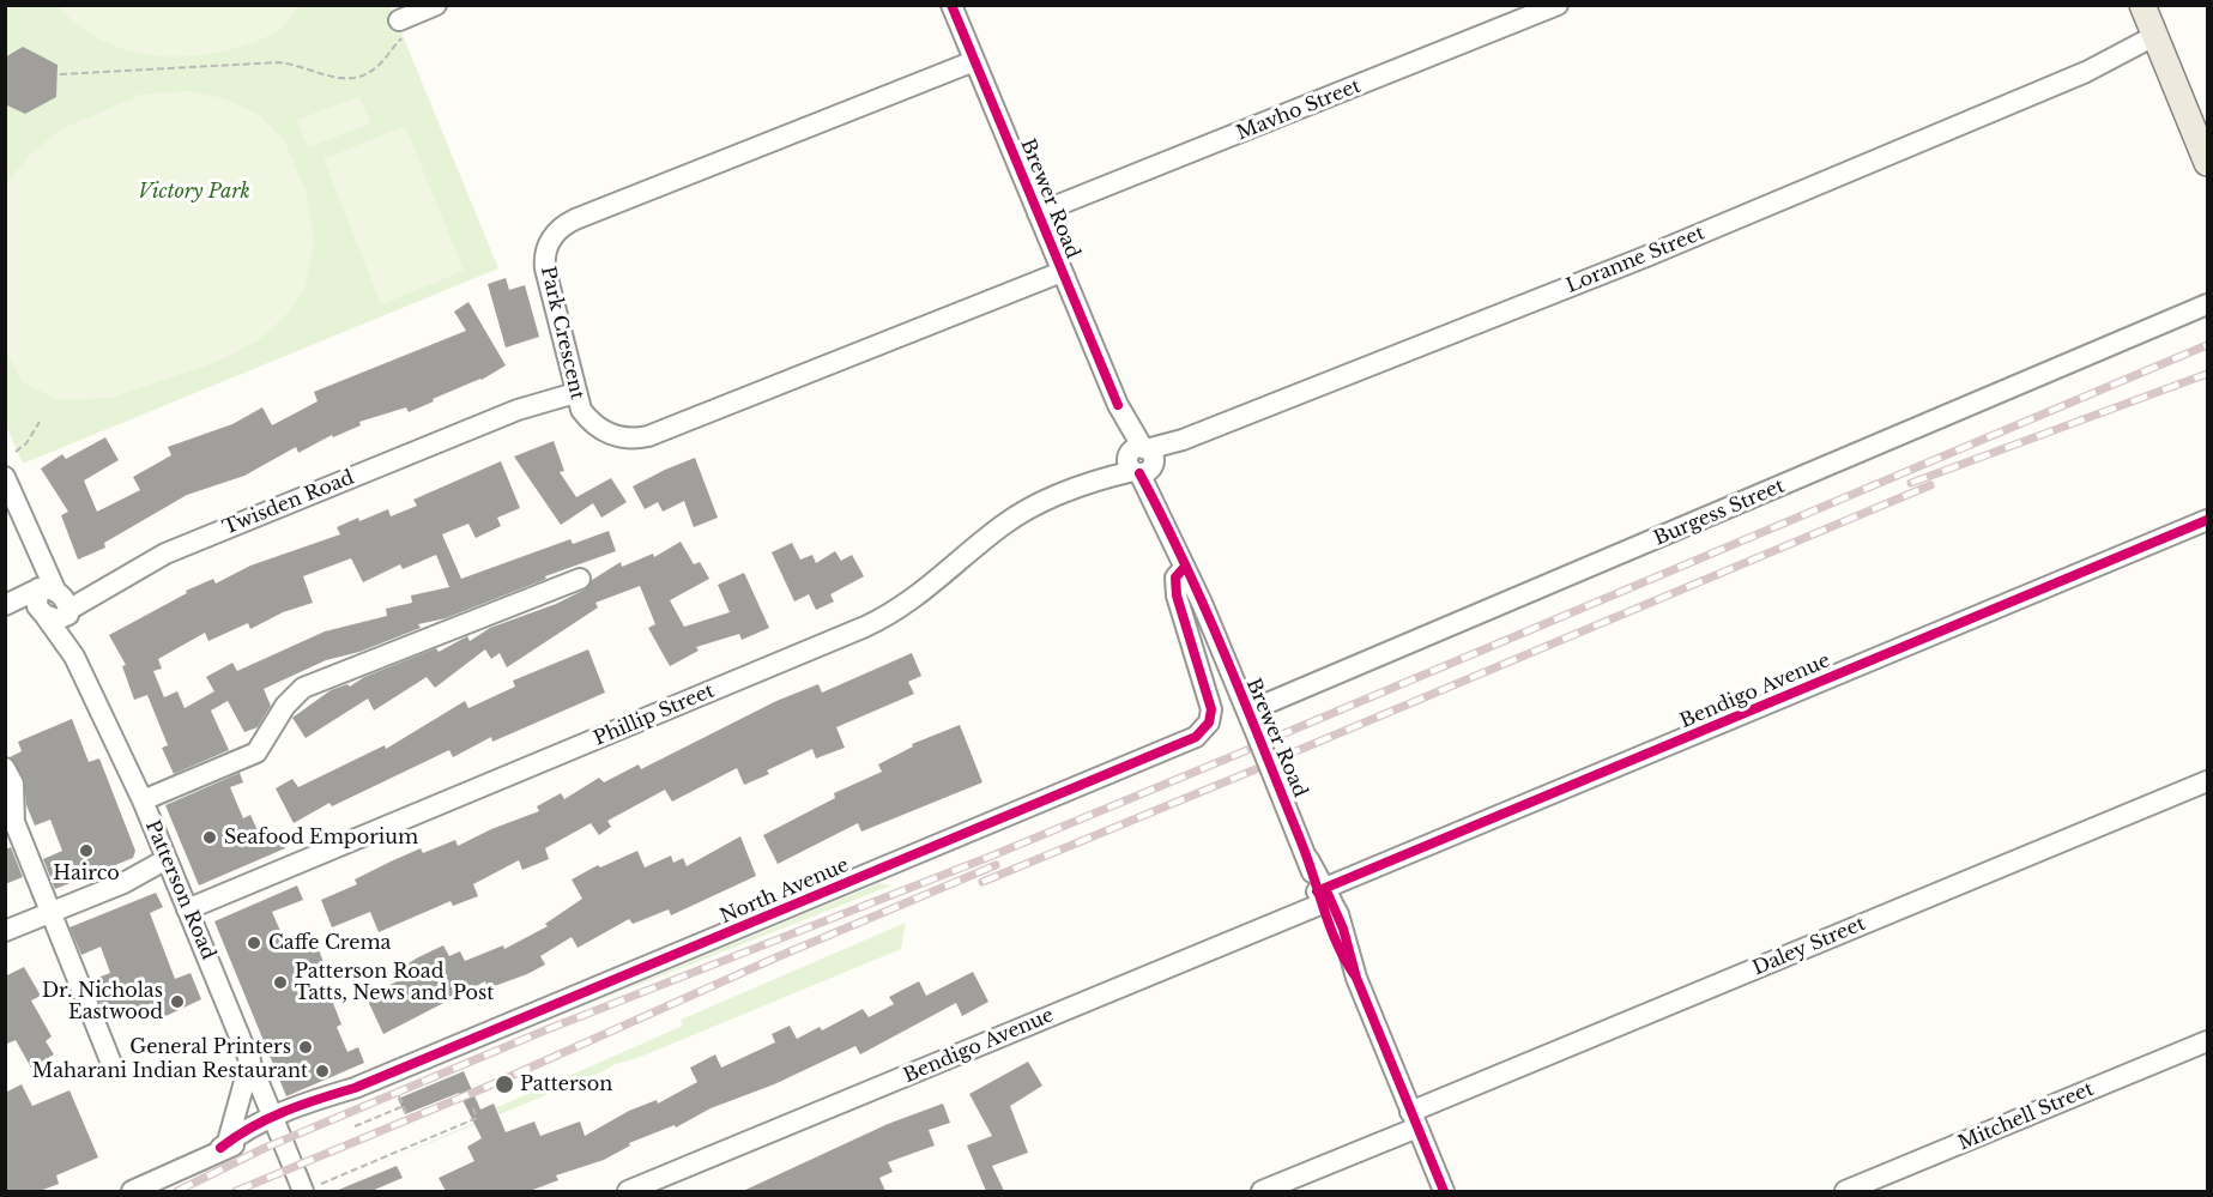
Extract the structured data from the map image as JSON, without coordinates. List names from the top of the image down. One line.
{"streets":{"street":["Mavho Street","Brewer Road","Loranne Street","Park Crescent","Twisden Road","Burgess Street","Bendigo Avenue","Phillip Street","Patterson Road","North Avenue","Daley Street","Mitchell Street"]},"crossings":[["Mavho Street","Brewer Road"],["Brewer Road","Loranne Street"],["Brewer Road","Park Crescent"],["Brewer Road","Burgess Street"],["Brewer Road","Bendigo Avenue"],["Brewer Road","Phillip Street"],["Brewer Road","North Avenue"],["Brewer Road","Daley Street"],["Loranne Street","Phillip Street"],["Park Crescent","Twisden Road"],["Twisden Road","Patterson Road"],["Phillip Street","Patterson Road"],["Patterson Road","North Avenue"]],"parks":["Victory Park"],"places":["Seafood Emporium","Hairco","Caffe Crema","Patterson Road Tatts, News and Post","Dr. Nicholas Eastwood","General Printers","Maharani Indian Restaurant","Patterson"]}
